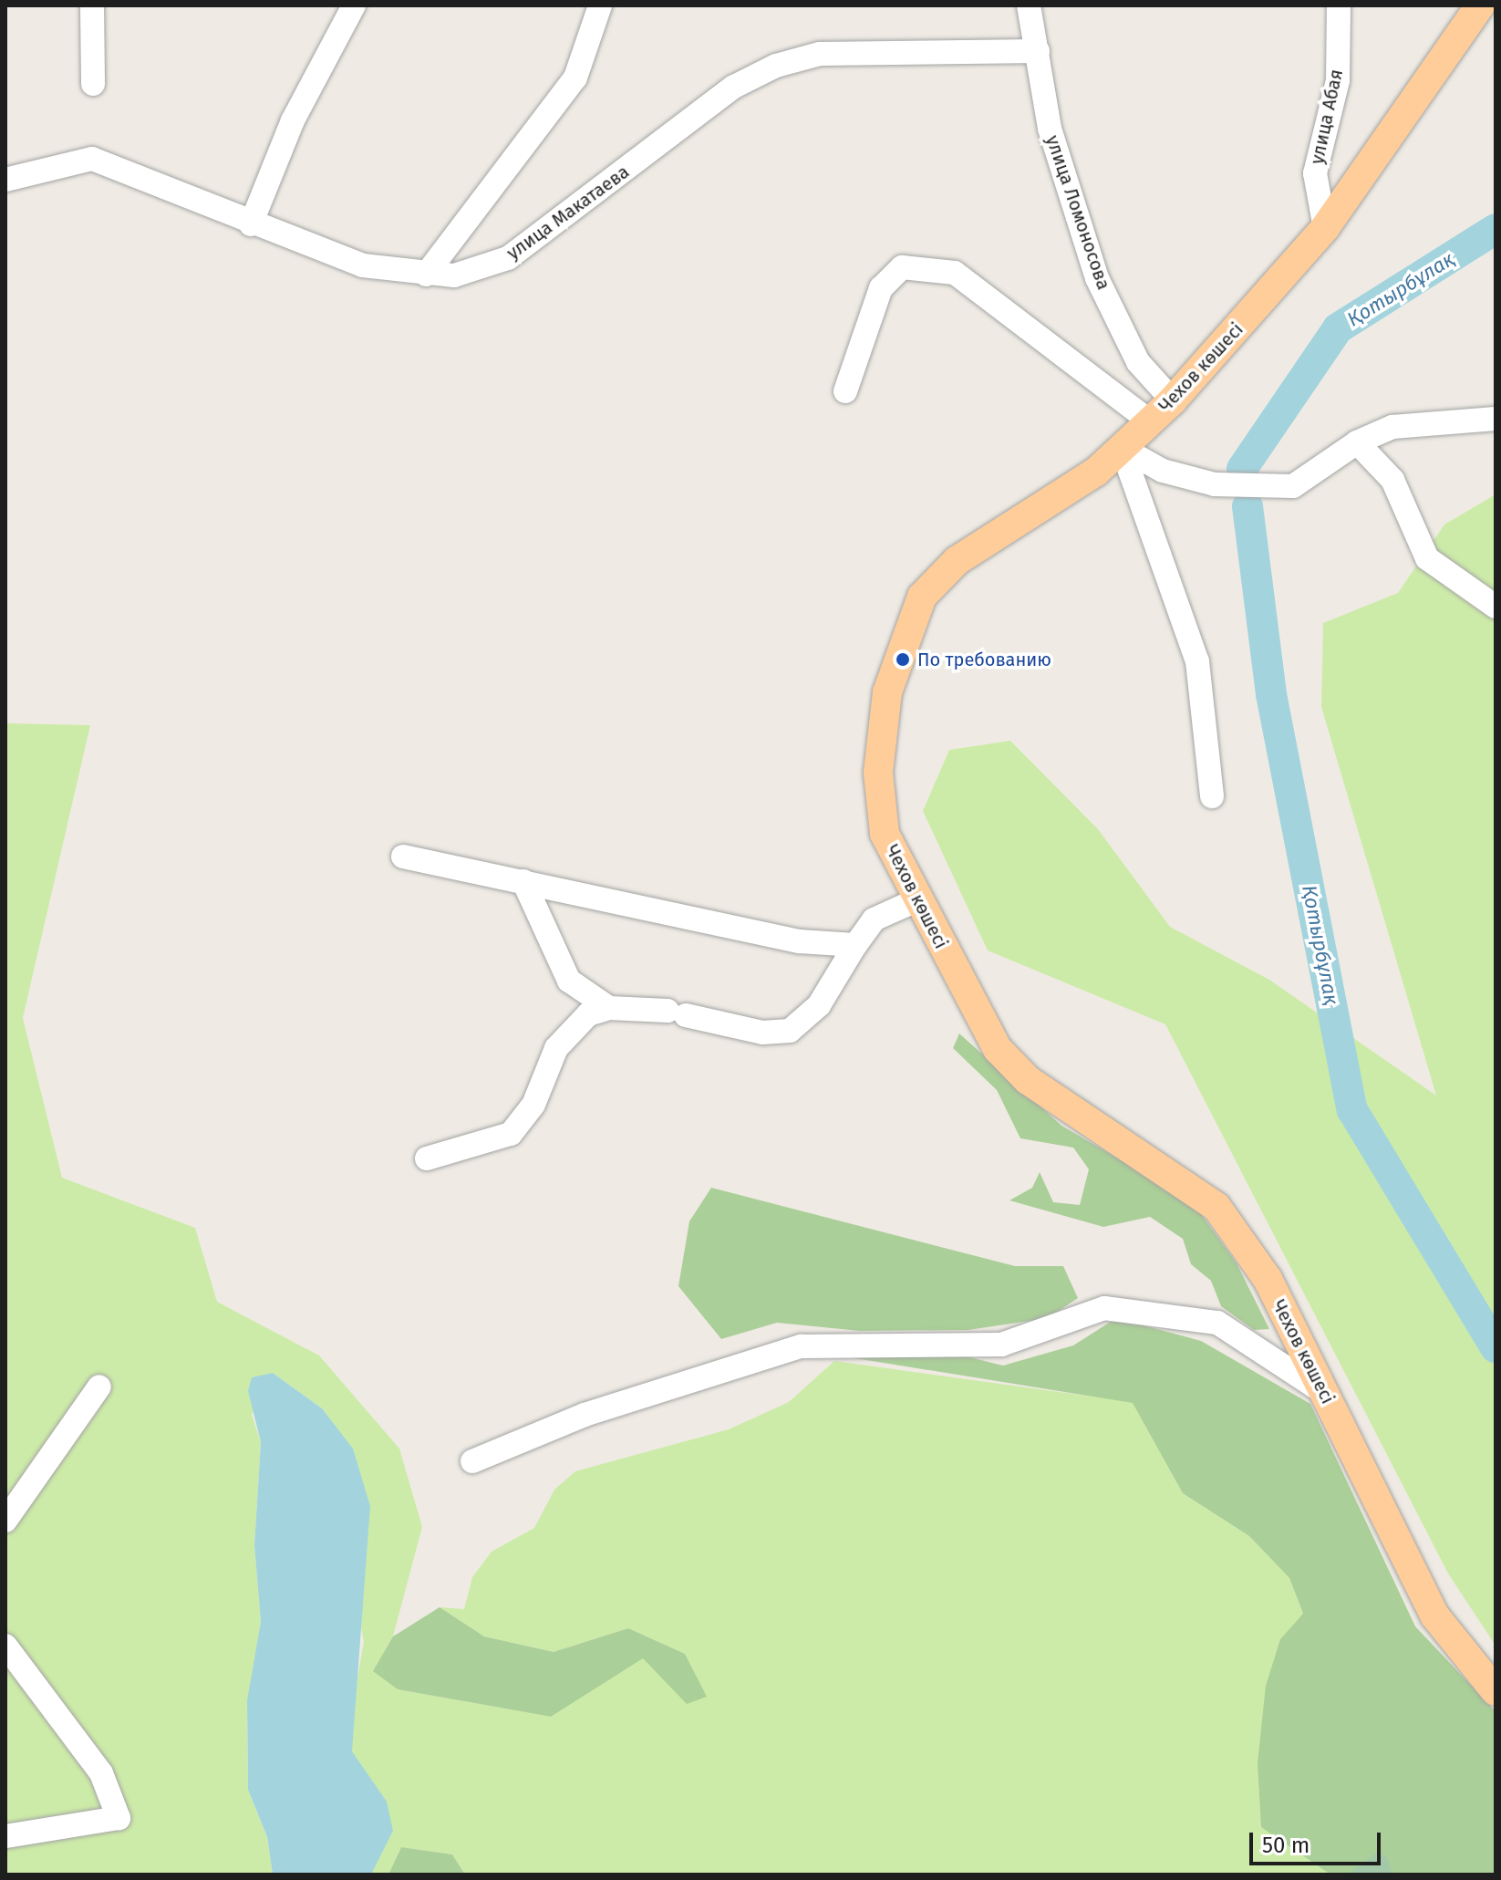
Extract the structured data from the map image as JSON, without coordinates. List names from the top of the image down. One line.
{"streets":{"main road":["Чехов көшесі"],"street":["улица Абая","улица Макатаева","улица Ломоносова"]},"crossings":[["улица Абая","Чехов көшесі"],["улица Макатаева","улица Ломоносова"],["улица Ломоносова","Чехов көшесі"]],"water":["Қотырбұлақ"],"places":["По требованию"],"scale_bar":"50 m"}
